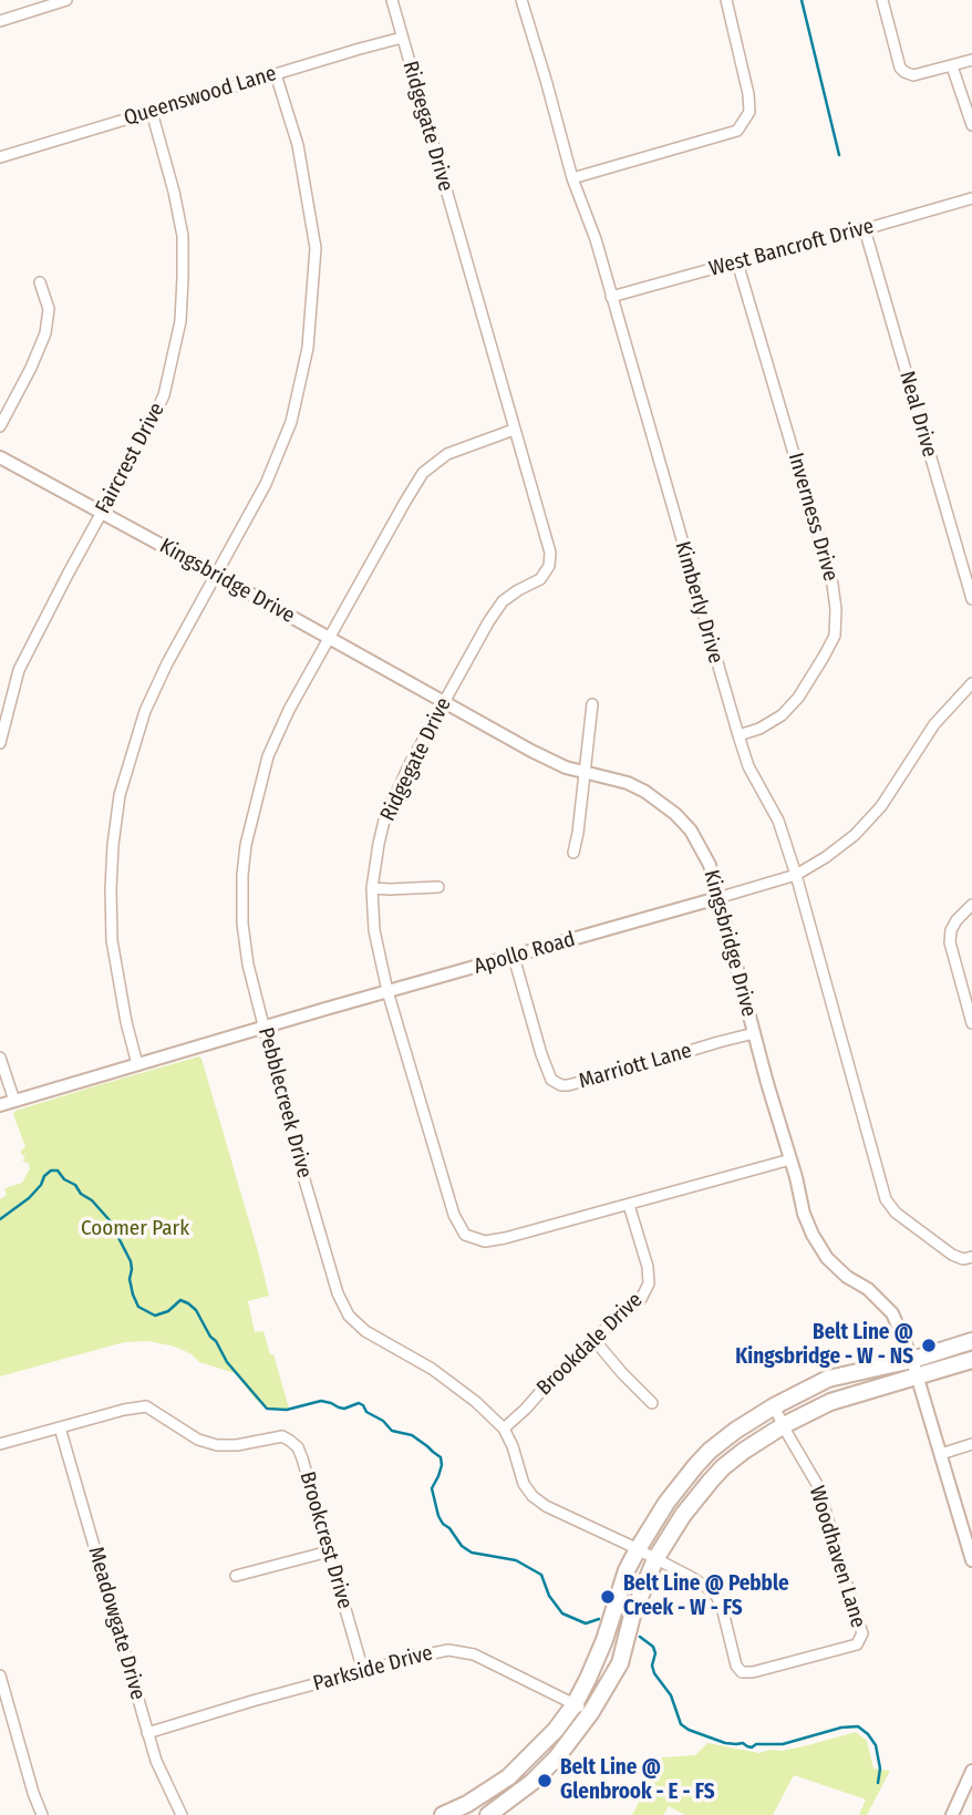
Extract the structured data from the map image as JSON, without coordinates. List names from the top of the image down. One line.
{"streets":{"street":["Queenswood Lane","Ridgegate Drive","West Bancroft Drive","Neal Drive","Faircrest Drive","Inverness Drive","Kingsbridge Drive","Kimberly Drive","Apollo Road","Marriott Lane","Pebblecreek Drive","Brookdale Drive","Brookcrest Drive","Woodhaven Lane","Meadowgate Drive","Parkside Drive"]},"crossings":[["Queenswood Lane","Ridgegate Drive"],["Queenswood Lane","Faircrest Drive"],["Ridgegate Drive","Kingsbridge Drive"],["Ridgegate Drive","Apollo Road"],["Ridgegate Drive","Pebblecreek Drive"],["Ridgegate Drive","Brookdale Drive"],["West Bancroft Drive","Neal Drive"],["West Bancroft Drive","Inverness Drive"],["West Bancroft Drive","Kimberly Drive"],["Faircrest Drive","Kingsbridge Drive"],["Inverness Drive","Kimberly Drive"],["Kingsbridge Drive","Apollo Road"],["Kingsbridge Drive","Marriott Lane"],["Kingsbridge Drive","Pebblecreek Drive"],["Kimberly Drive","Apollo Road"],["Apollo Road","Marriott Lane"],["Apollo Road","Pebblecreek Drive"],["Pebblecreek Drive","Brookdale Drive"],["Pebblecreek Drive","Woodhaven Lane"],["Brookcrest Drive","Meadowgate Drive"],["Brookcrest Drive","Parkside Drive"],["Meadowgate Drive","Parkside Drive"]],"parks":["Coomer Park"],"places":["Belt Line @ Kingsbridge - W - NS","Belt Line @ Pebble Creek - W - FS","Belt Line @ Glenbrook - E - FS"]}
